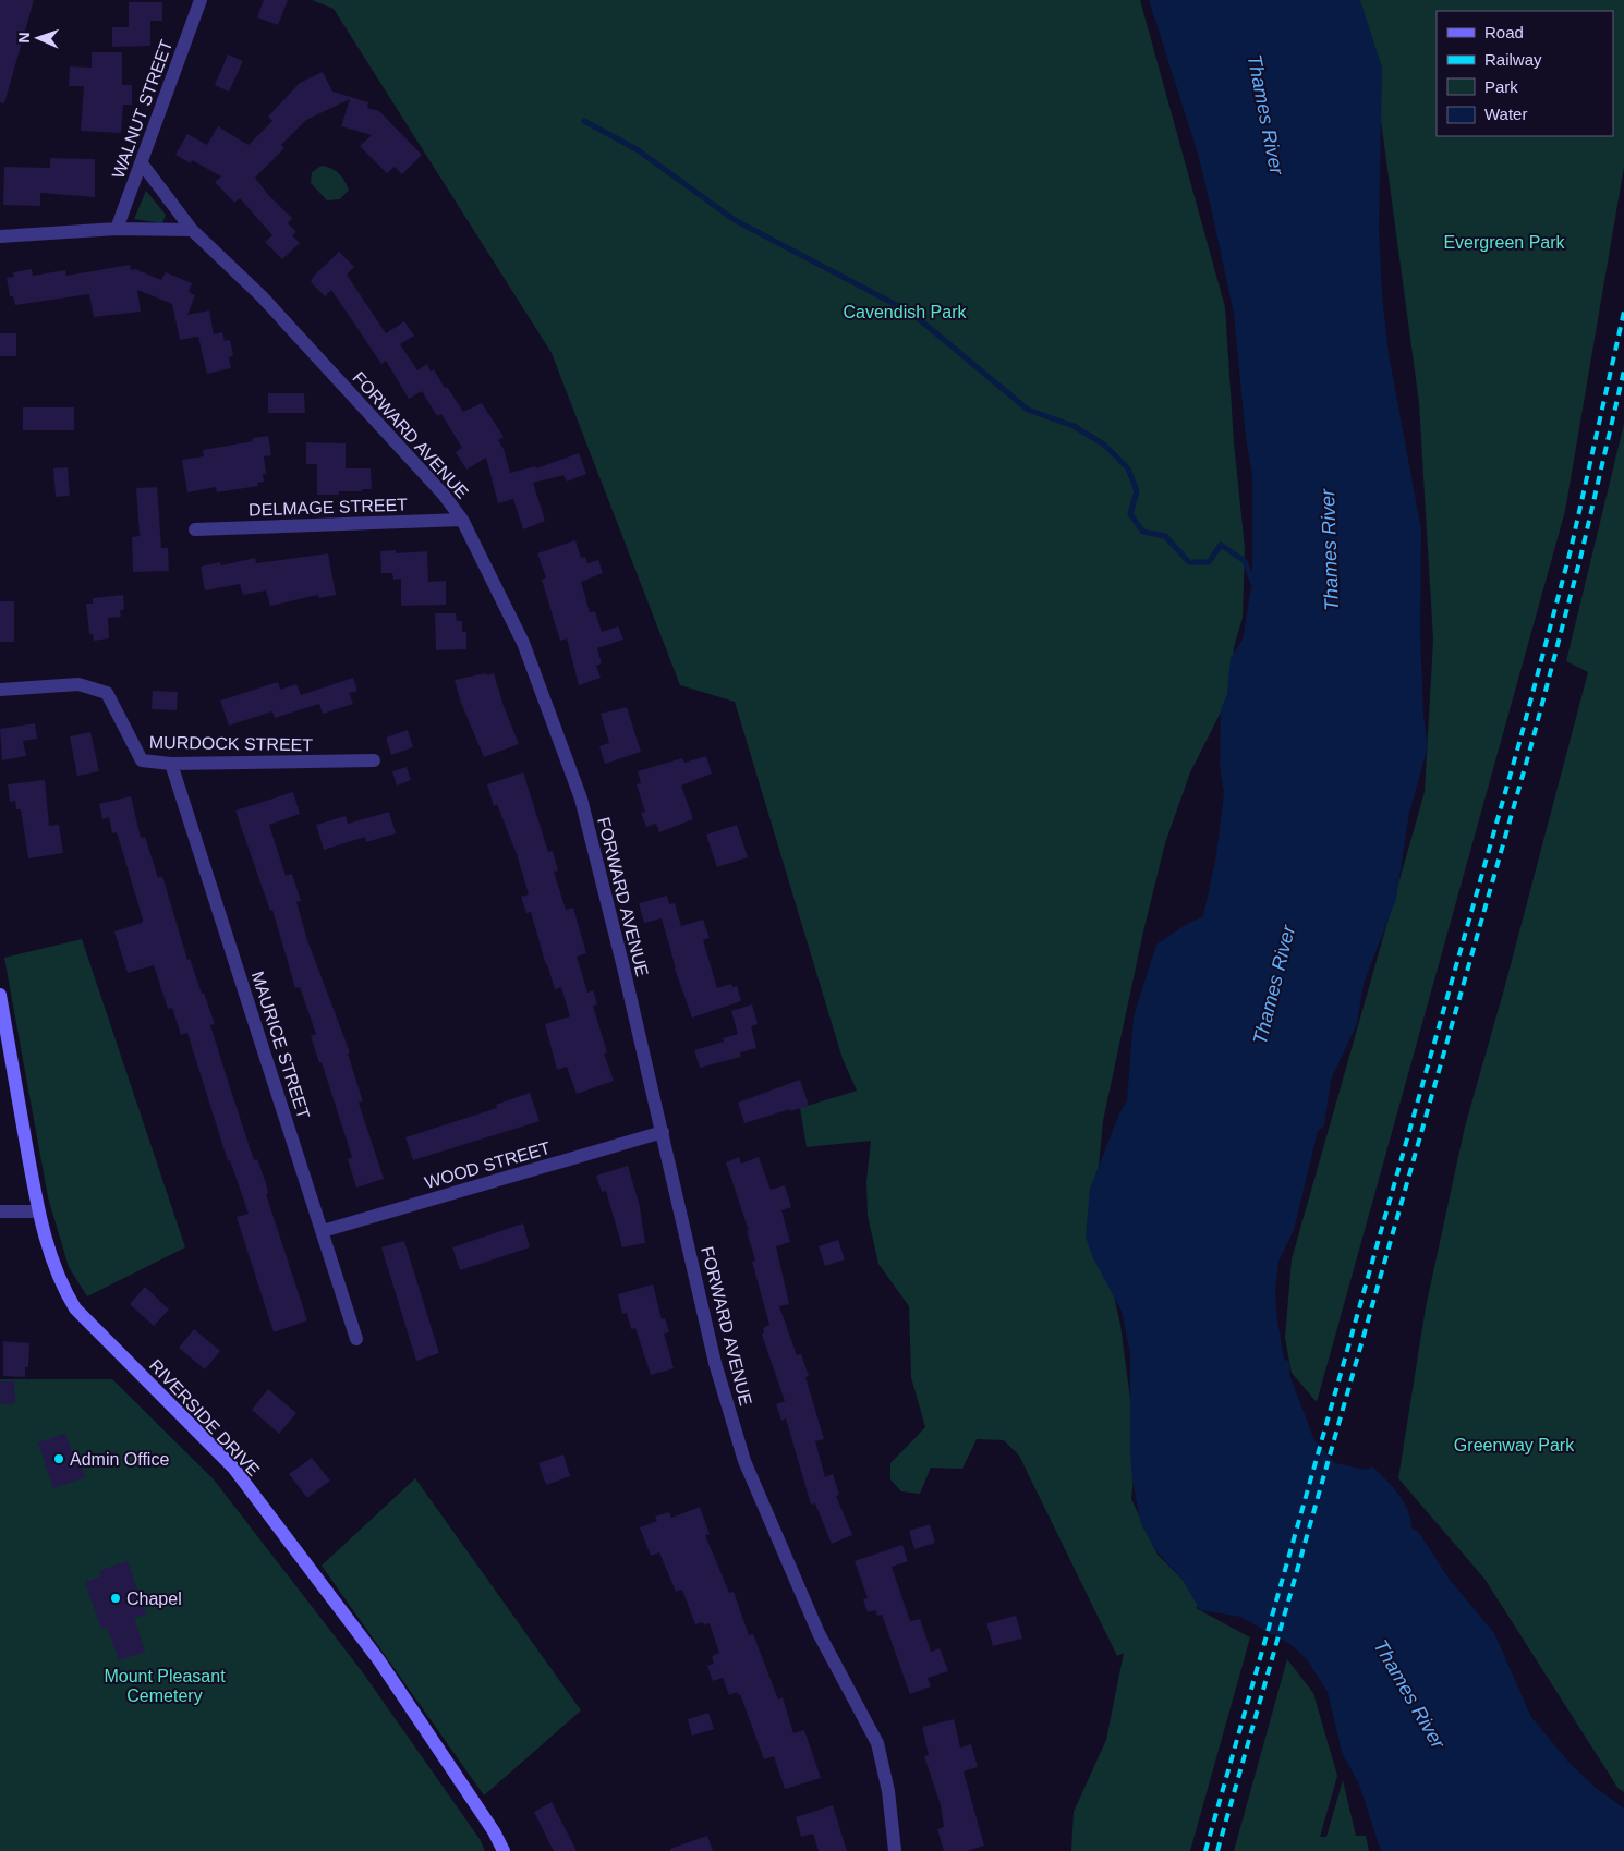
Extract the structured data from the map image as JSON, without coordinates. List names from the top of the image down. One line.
{"streets":{"main road":["RIVERSIDE DRIVE"],"street":["WALNUT STREET","FORWARD AVENUE","DELMAGE STREET","MURDOCK STREET","MAURICE STREET","WOOD STREET"]},"crossings":[["WALNUT STREET","FORWARD AVENUE"],["FORWARD AVENUE","DELMAGE STREET"],["FORWARD AVENUE","WOOD STREET"],["MURDOCK STREET","MAURICE STREET"],["MAURICE STREET","WOOD STREET"]],"water":["Thames River"],"parks":["Evergreen Park","Cavendish Park","Greenway Park","Mount Pleasant Cemetery"],"places":["Admin Office","Chapel"],"legend":["Road","Railway","Park","Water"],"north":"left"}
